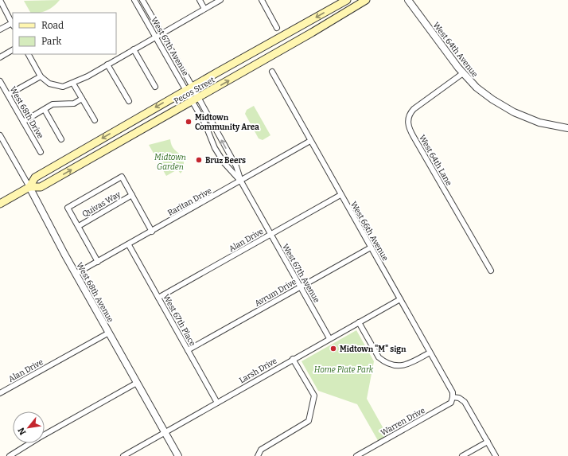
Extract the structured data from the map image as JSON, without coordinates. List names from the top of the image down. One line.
{"streets":{"main road":["Pecos Street"],"street":["West 67th Avenue","West 64th Avenue","West 68th Drive","West 64th Lane","Raritan Drive","Quivas Way","West 66th Avenue","Alan Drive","West 68th Avenue","Avrum Drive","West 67th Place","Larsh Drive","Warren Drive"]},"crossings":[["West 67th Avenue","Pecos Street"],["West 67th Avenue","Raritan Drive"],["West 67th Avenue","Alan Drive"],["West 67th Avenue","Avrum Drive"],["West 67th Avenue","Larsh Drive"],["West 64th Avenue","West 64th Lane"],["Pecos Street","West 68th Avenue"],["Raritan Drive","West 66th Avenue"],["Raritan Drive","West 68th Avenue"],["Raritan Drive","West 67th Place"],["West 66th Avenue","Alan Drive"],["West 66th Avenue","Avrum Drive"],["West 66th Avenue","Larsh Drive"],["West 66th Avenue","Warren Drive"],["Alan Drive","West 68th Avenue"],["Alan Drive","West 67th Place"],["West 68th Avenue","Larsh Drive"],["Avrum Drive","West 67th Place"],["West 67th Place","Larsh Drive"]],"parks":["Midtown Garden","Home Plate Park"],"places":["Midtown Community Area","Bruz Beers","Midtown \"M\" sign"],"legend":["Road","Park"],"north":"bottom left"}
